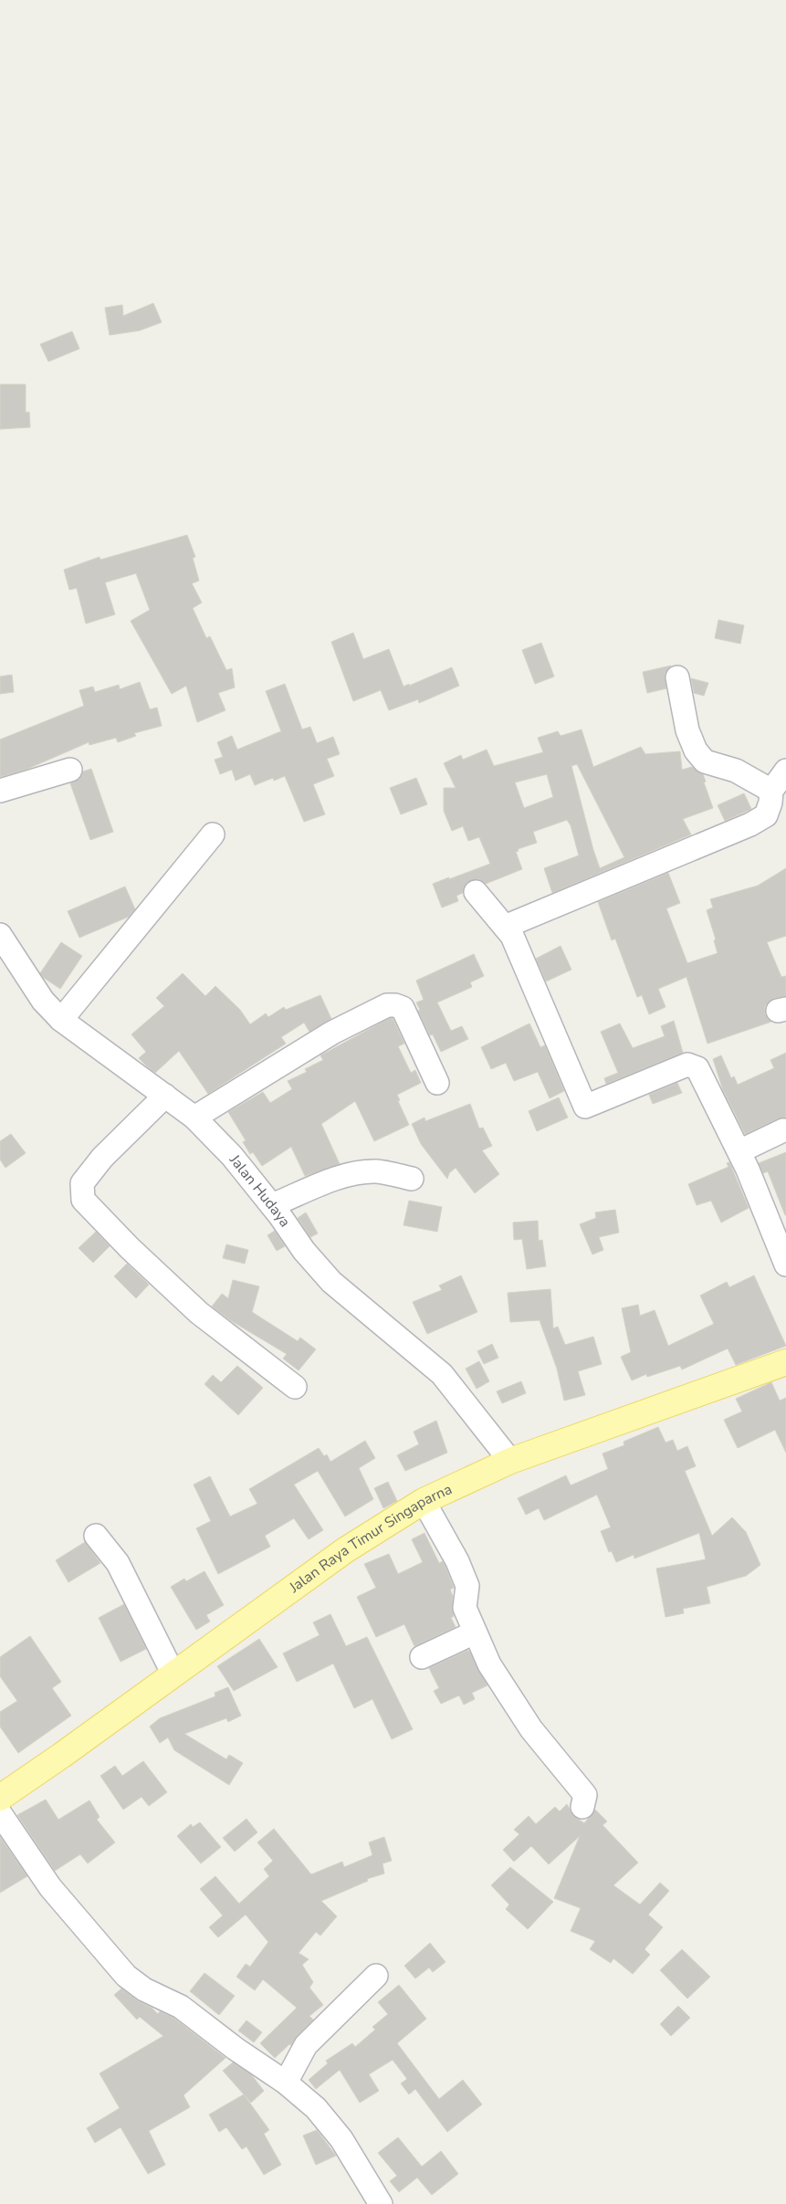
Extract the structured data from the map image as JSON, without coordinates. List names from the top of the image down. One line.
{"streets":{"main road":["Jalan Raya Timur Singaparna"],"street":["Jalan Hudaya"]},"crossings":[["Jalan Hudaya","Jalan Raya Timur Singaparna"]]}
